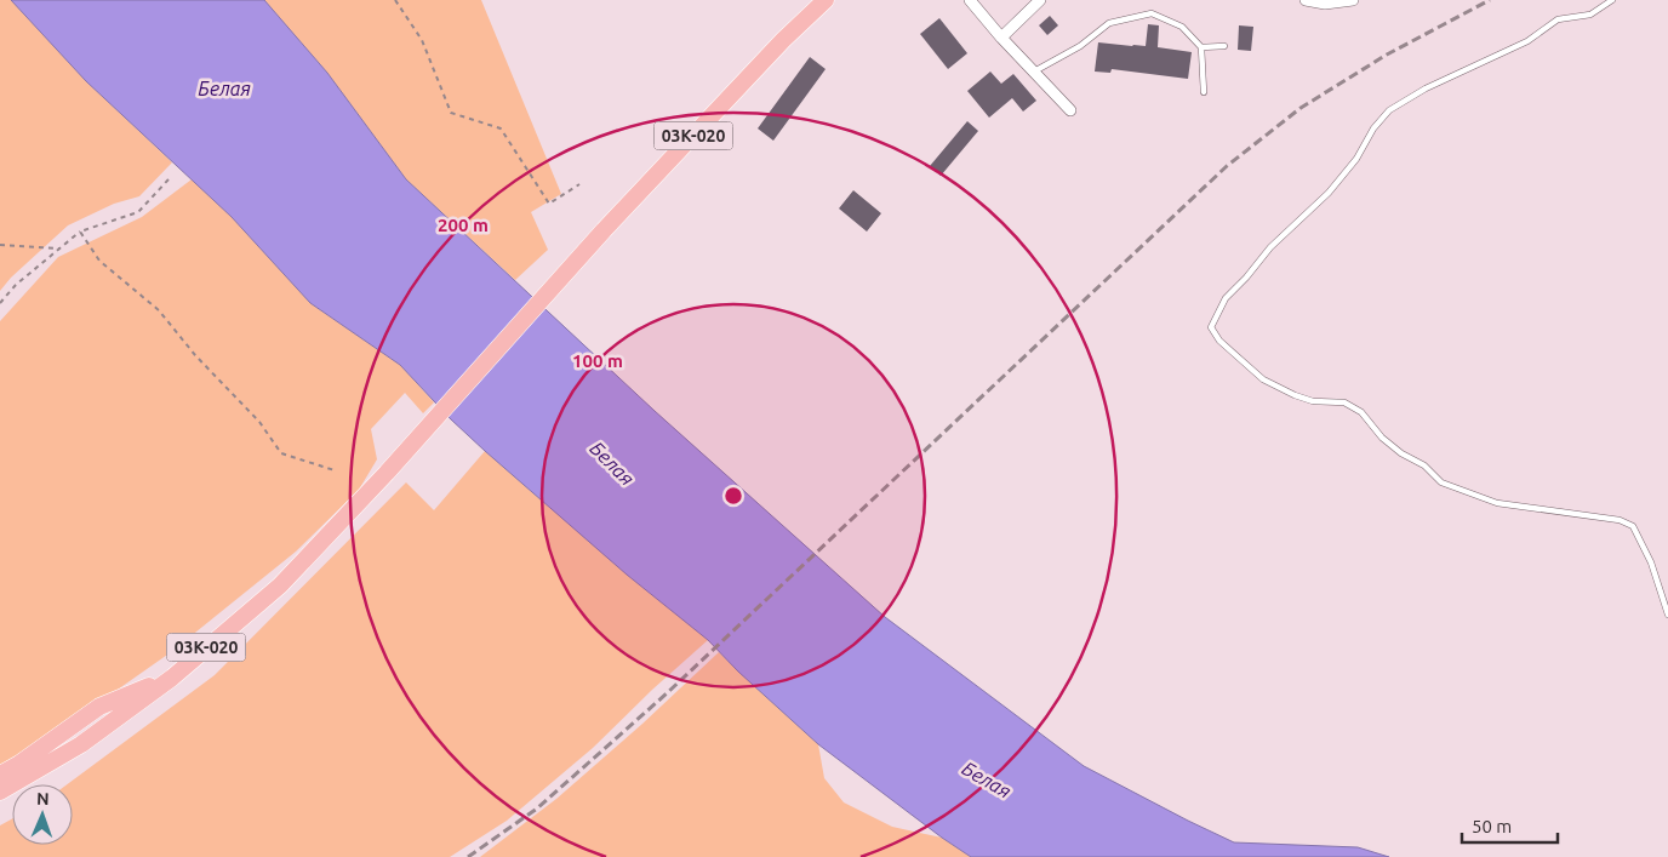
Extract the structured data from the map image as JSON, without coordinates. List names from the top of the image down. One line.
{"streets":{"main road":["03К-020"]},"water":["Белая"],"scale_bar":"50 m","north":"top","rings":["200 m","100 m"]}
